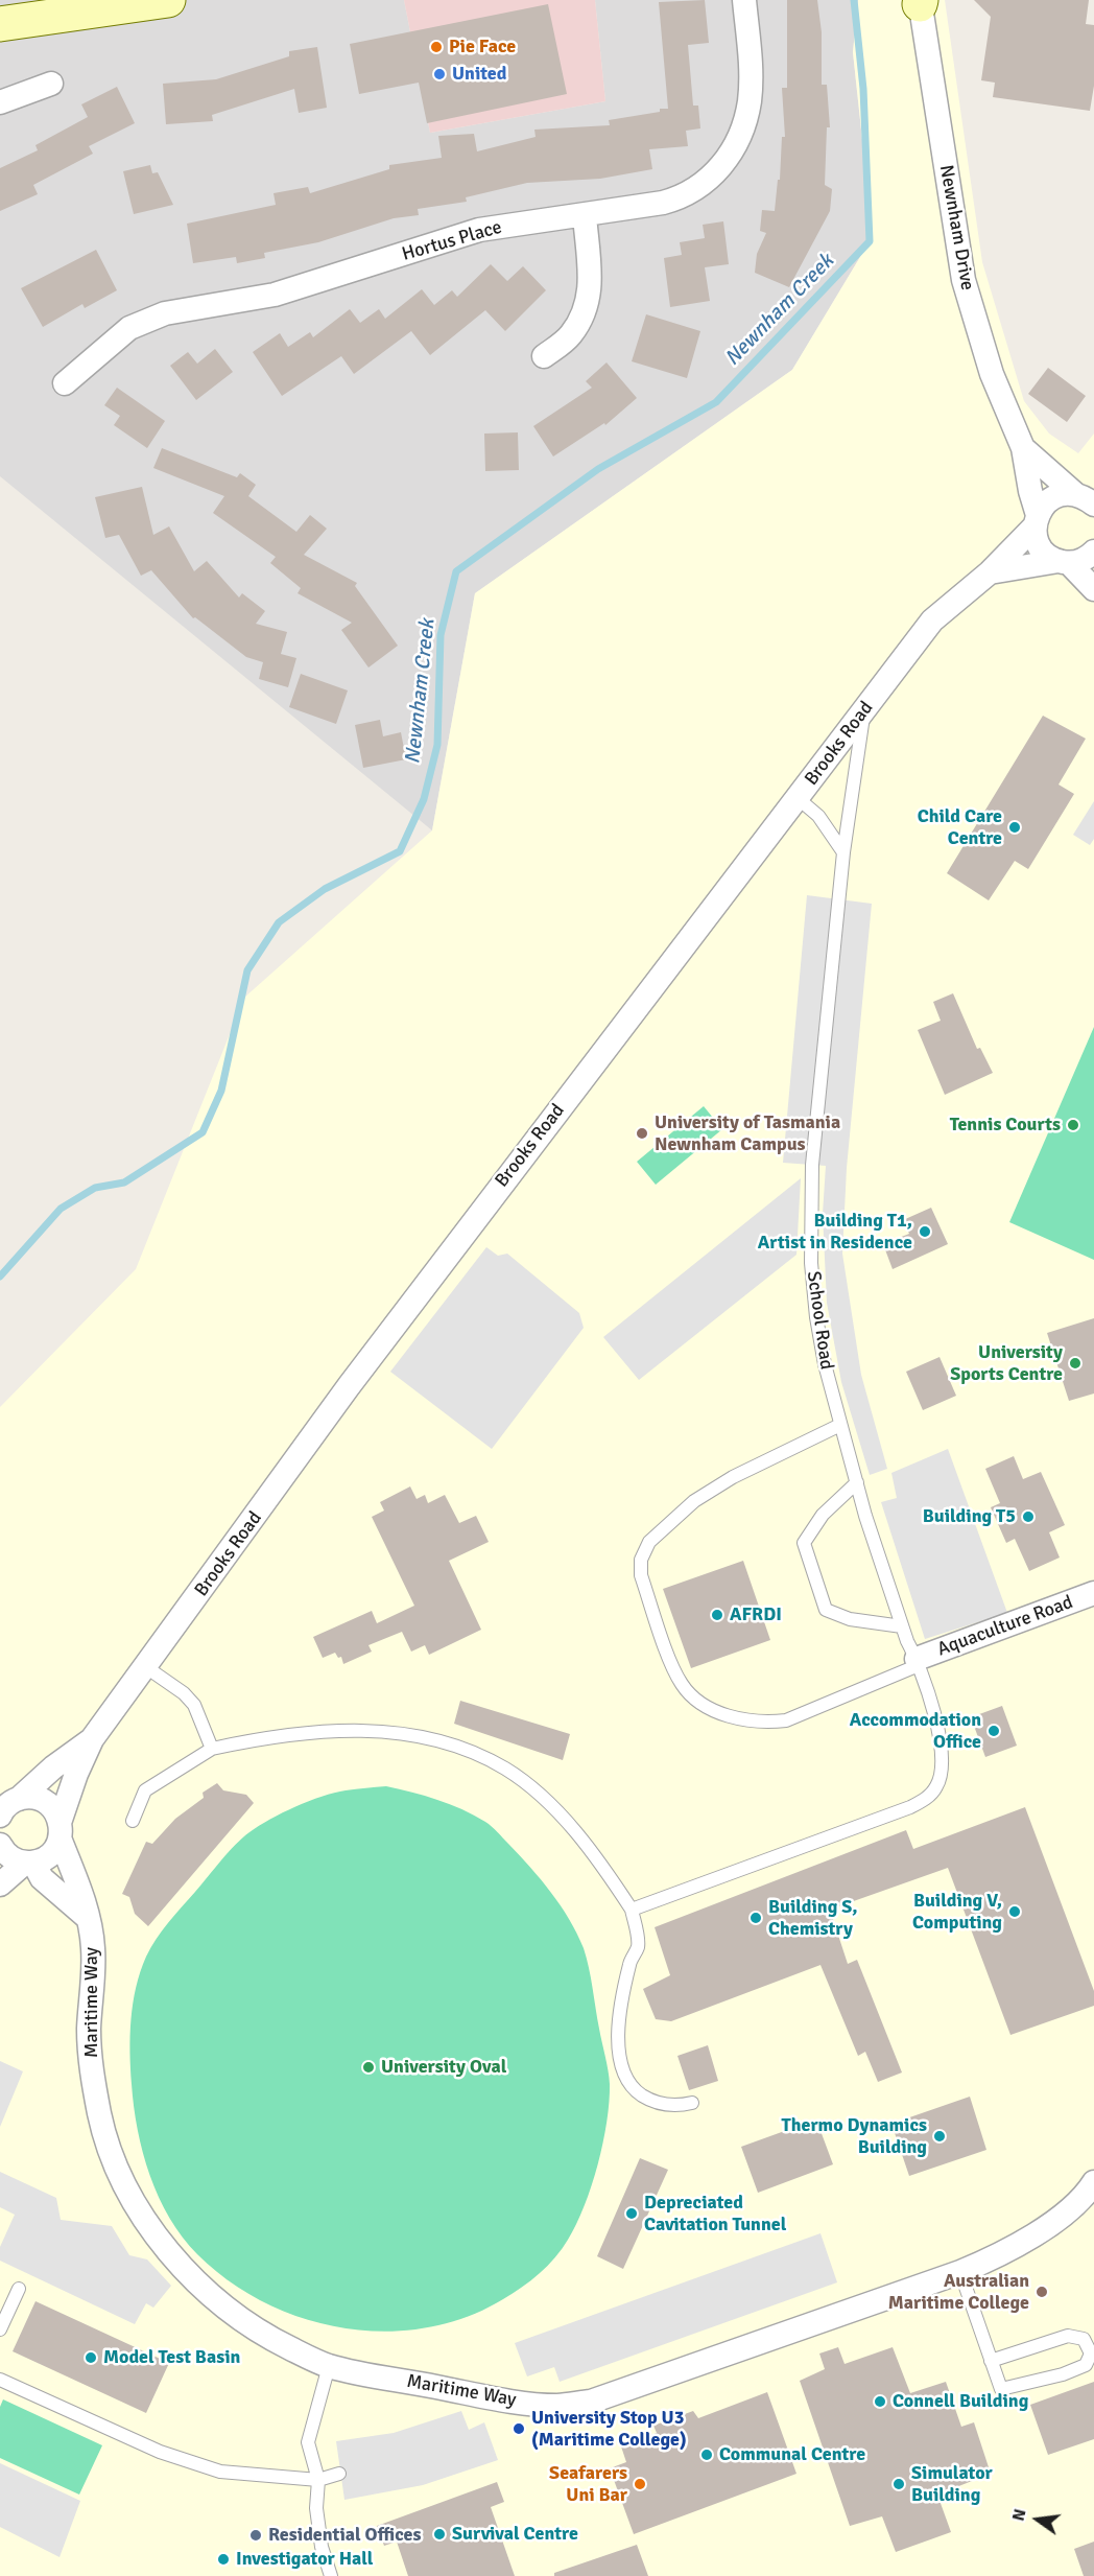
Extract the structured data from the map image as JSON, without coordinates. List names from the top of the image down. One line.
{"streets":{"street":["Newnham Drive","Hortus Place","Brooks Road","Aquaculture Road","Maritime Way"],"lane":["School Road"]},"crossings":[["Newnham Drive","Brooks Road"],["Brooks Road","School Road"],["Brooks Road","Maritime Way"],["School Road","Aquaculture Road"]],"water":["Newnham Creek"],"places":["Pie Face","United","Child Care Centre","Tennis Courts","University of Tasmania Newnham Campus","Building T1, Artist in Residence","University Sports Centre","Building T5","AFRDI","Accommodation Office","Building V, Computing","Building S, Chemistry","University Oval","Thermo Dynamics Building","Depreciated Cavitation Tunnel","Australian Maritime College","Model Test Basin","Connell Building","University Stop U3 (Maritime College)","Communal Centre","Seafarers Uni Bar","Simulator Building","Survival Centre","Residential Offices","Investigator Hall"],"north":"left"}
